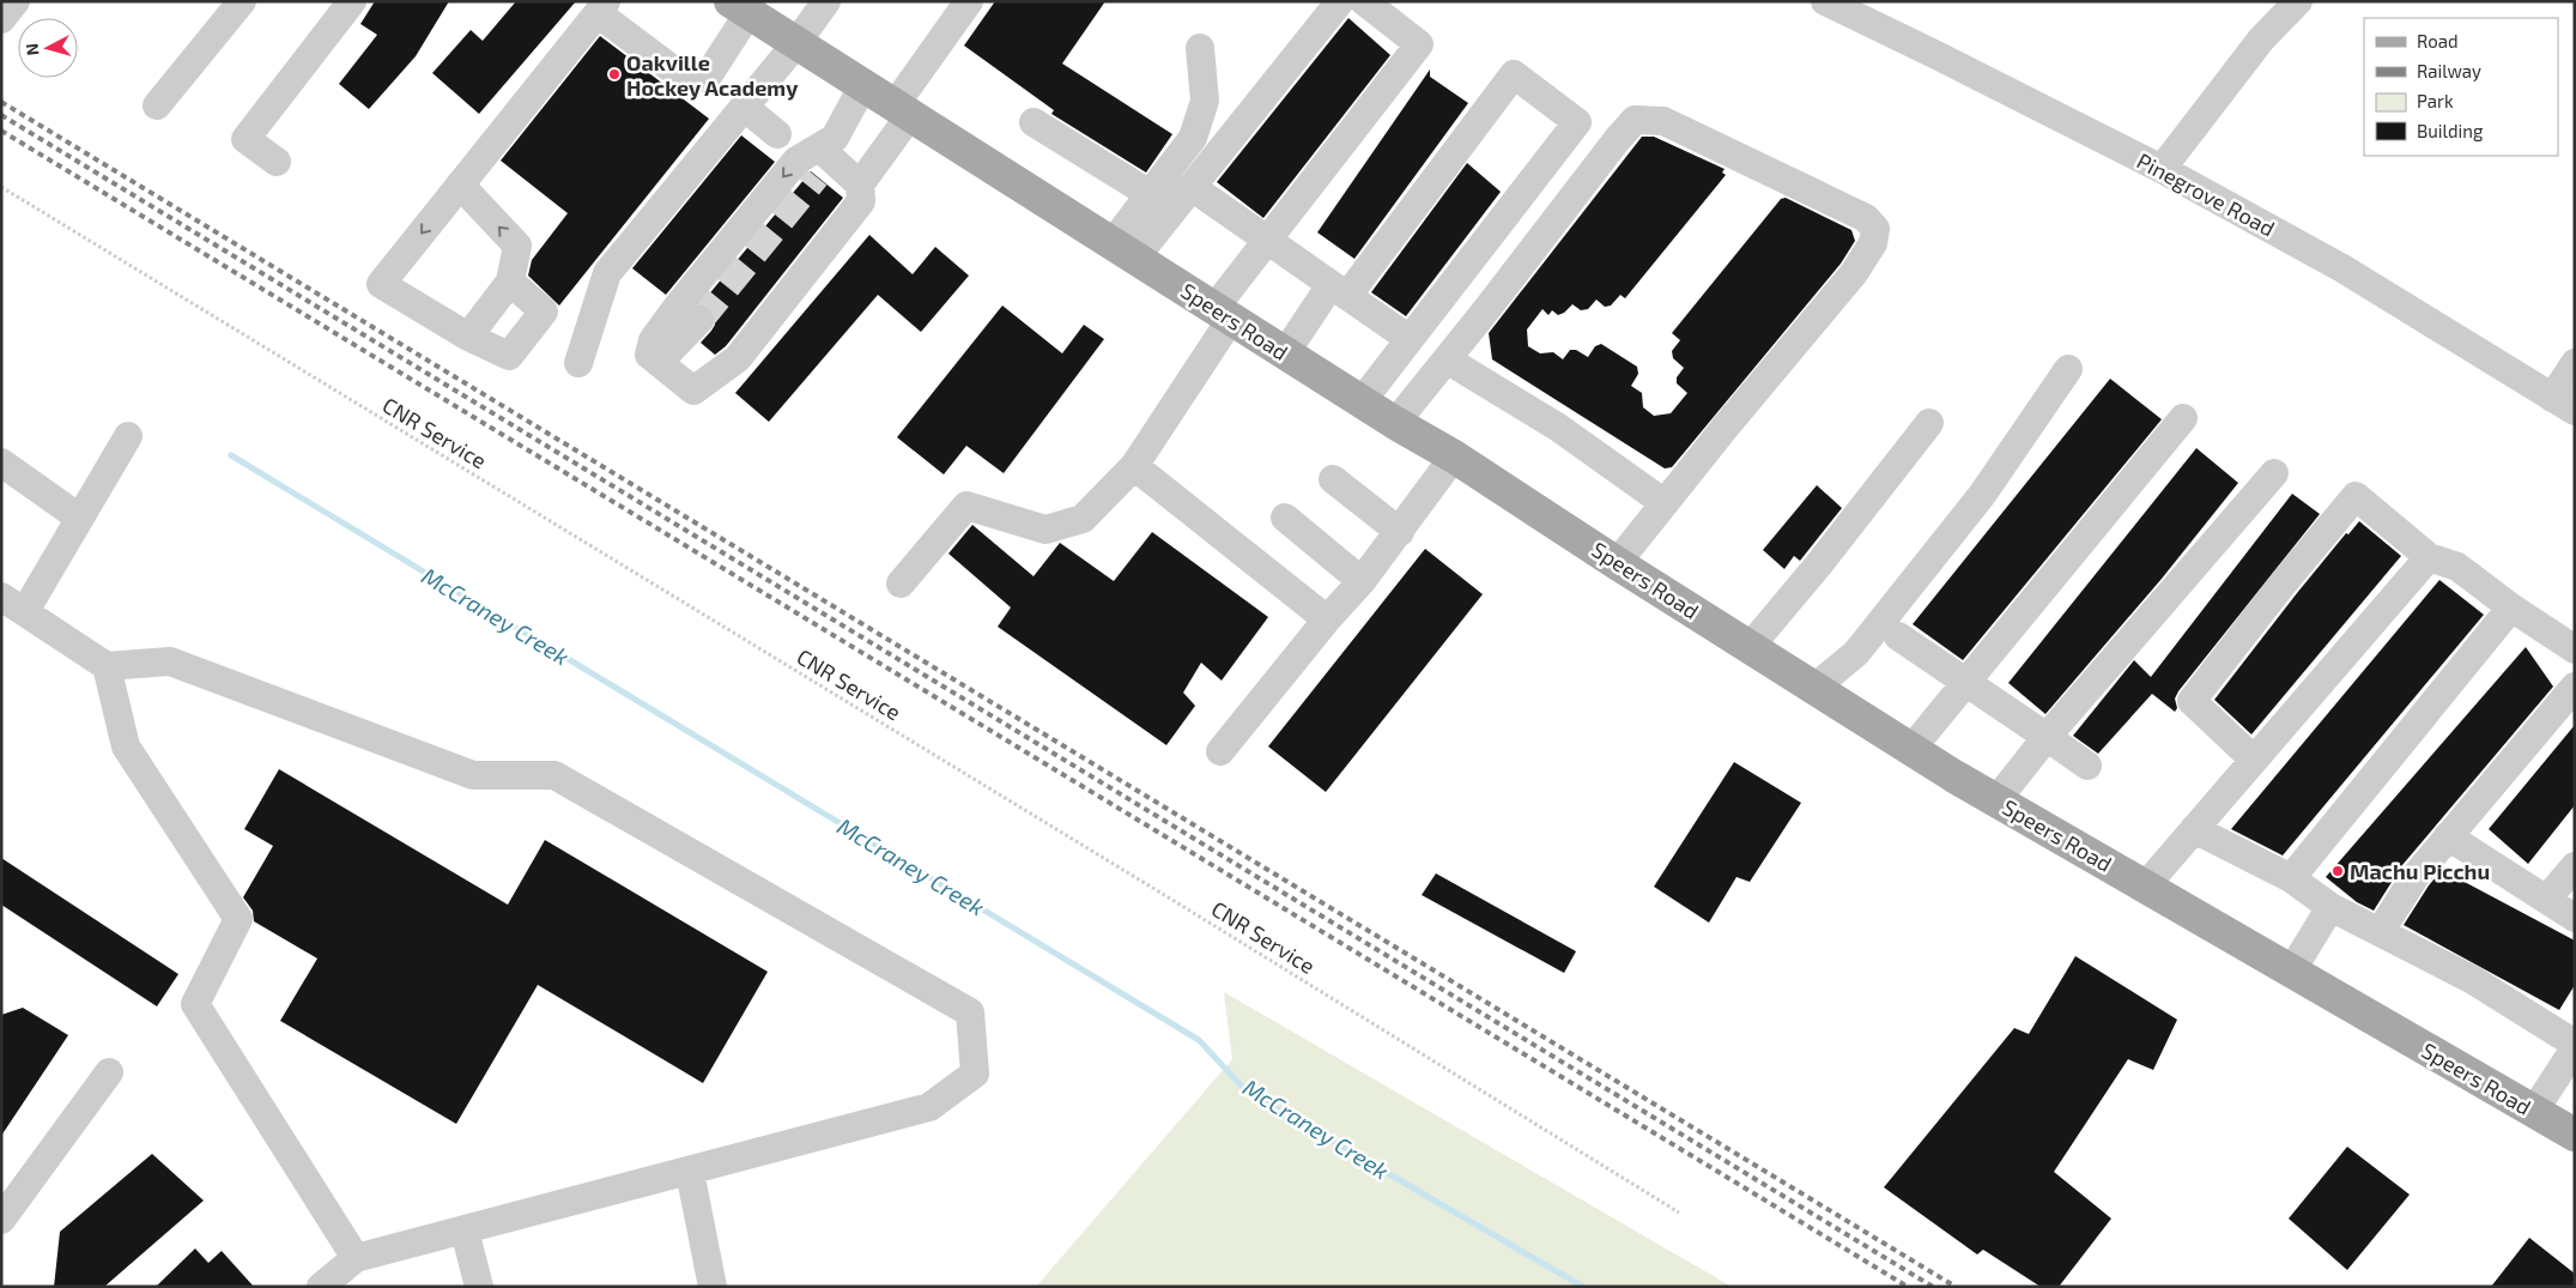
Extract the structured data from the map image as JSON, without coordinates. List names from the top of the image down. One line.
{"streets":{"main road":["Speers Road"],"street":["Pinegrove Road"],"path":["CNR Service"]},"water":["McCraney Creek"],"places":["Oakville Hockey Academy","Machu Picchu"],"legend":["Road","Railway","Park","Building"],"north":"left"}
